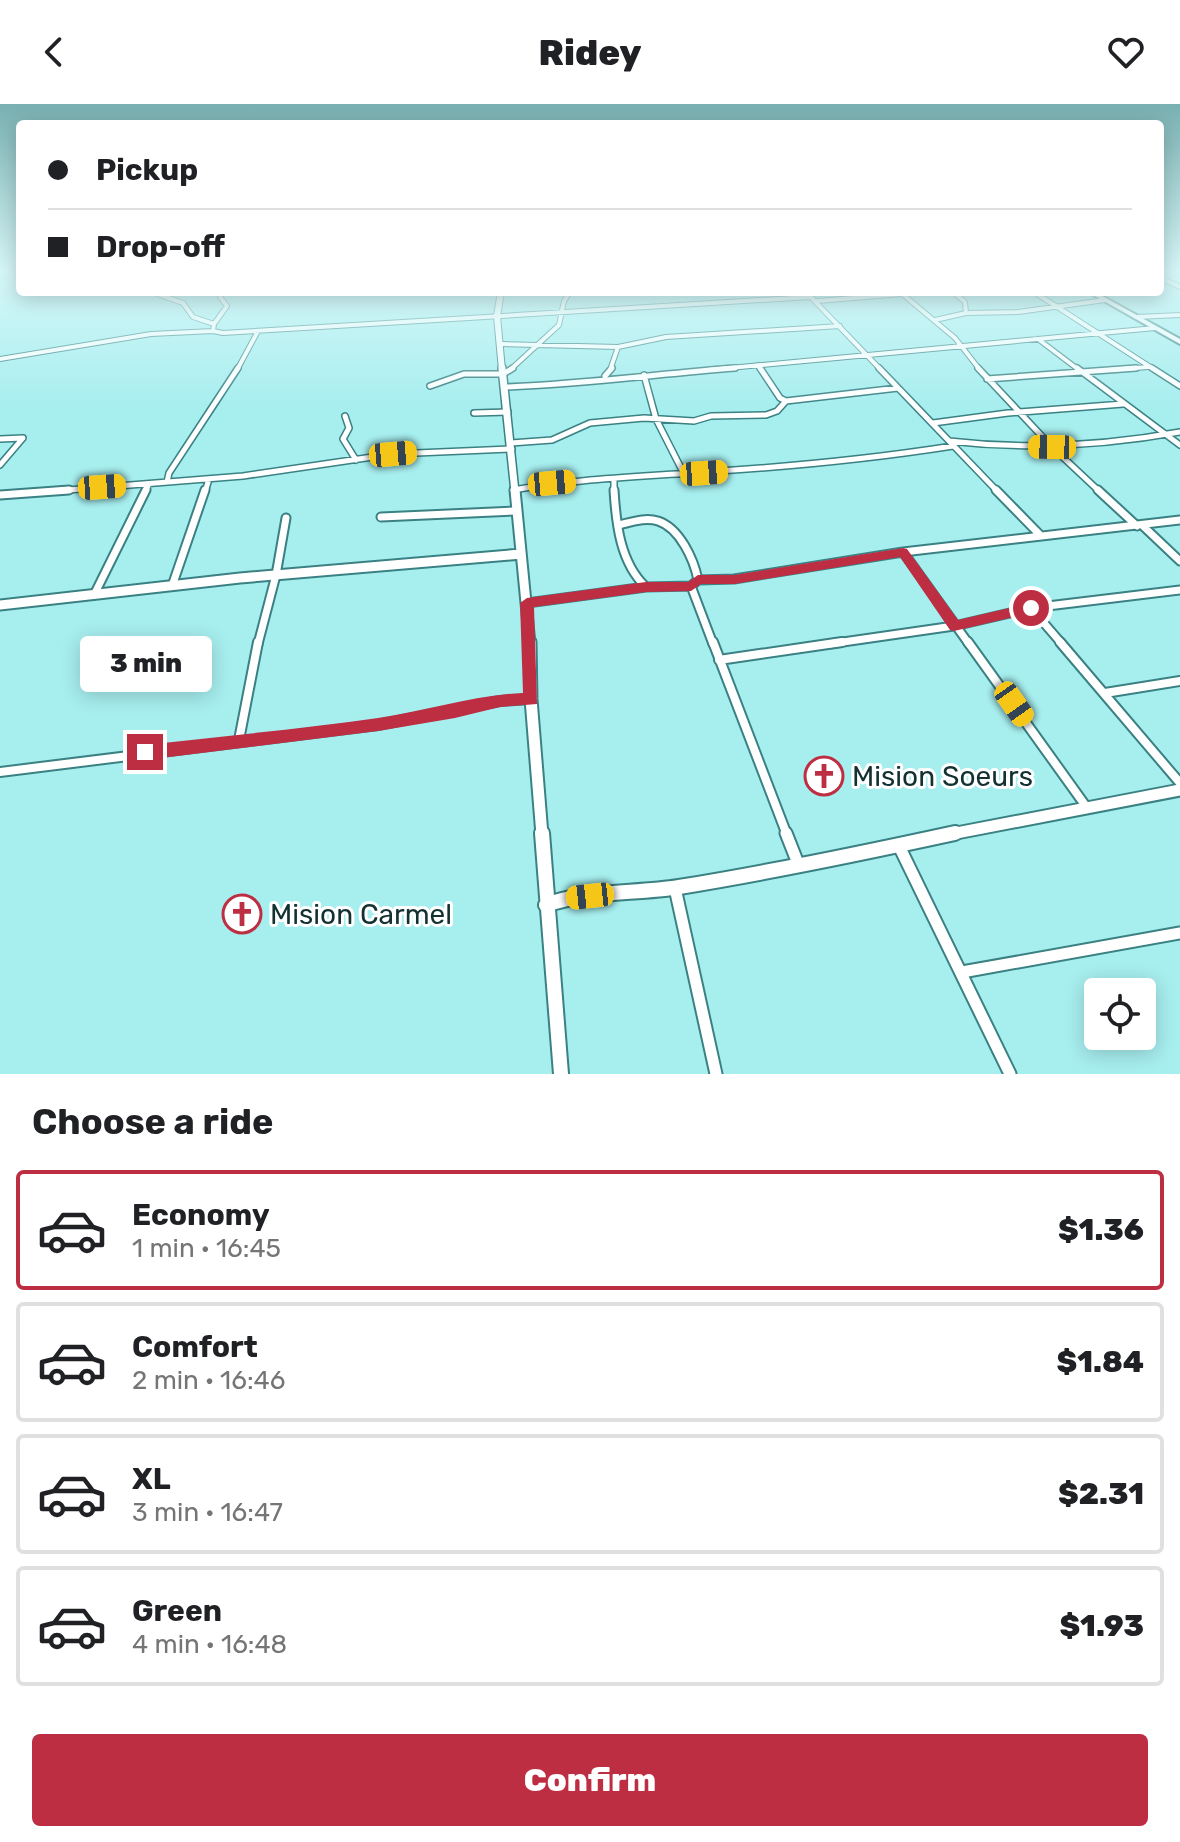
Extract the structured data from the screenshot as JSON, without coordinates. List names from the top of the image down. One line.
{"places":{"church":["Mision Soeurs","Mision Carmel"]},"page":{"header":"Ridey","banner":["Pickup","Drop-off"],"bubble":"3 min","heading":"Choose a ride","list":[{"name":"Economy","note":"1 min · 16:45","value":"$1.36"},{"name":"Comfort","note":"2 min · 16:46","value":"$1.84"},{"name":"XL","note":"3 min · 16:47","value":"$2.31"},{"name":"Green","note":"4 min · 16:48","value":"$1.93"}],"buttons":"Confirm"}}
